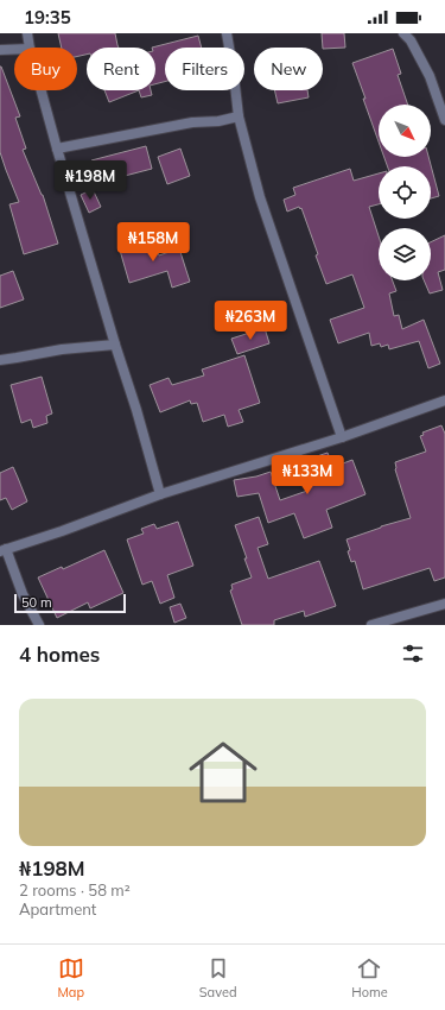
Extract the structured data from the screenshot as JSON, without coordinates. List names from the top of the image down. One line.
{"scale_bar":"50 m","north":"bottom right","page":{"status":"19:35","chip":["Buy","Rent","Filters","New"],"price":["₦198M","₦158M","₦263M","₦133M"],"scale":"50 m","heading":"4 homes","list":[{"name":"₦198M","note":"2 rooms · 58 m² · Apartment"}],"tabs":["Map","Saved","Home"]}}
